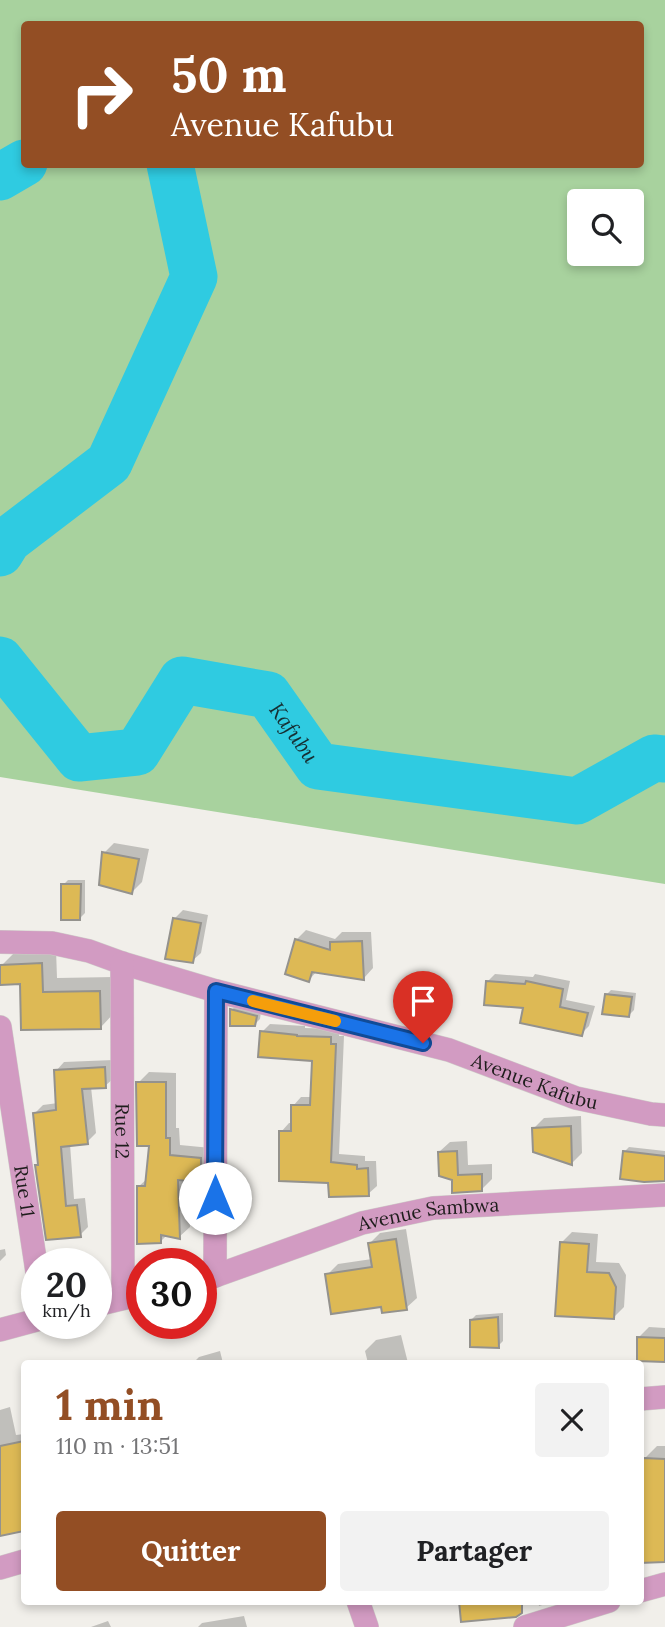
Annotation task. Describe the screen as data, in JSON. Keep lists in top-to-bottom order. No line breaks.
{"streets":{"street":["Avenue Kafubu","Rue 12","Rue 11","Avenue Sambwa"]},"crossings":[["Avenue Kafubu","Rue 12"]],"water":["Kafubu"],"page":{"turn":["50 m","Avenue Kafubu"],"speed":"20 km/h","limit":"30","heading":["1 min","110 m · 13:51"],"buttons":["Quitter","Partager"]}}
